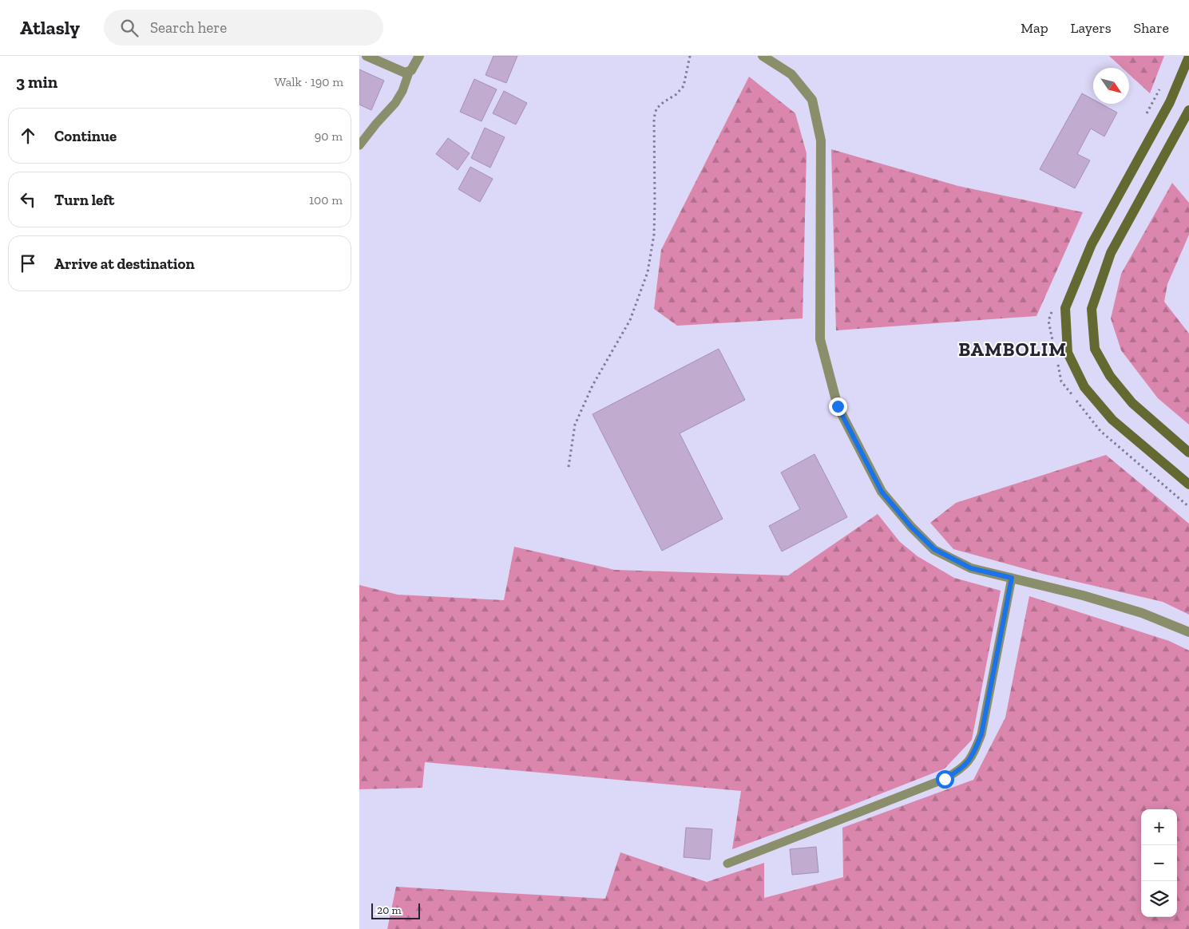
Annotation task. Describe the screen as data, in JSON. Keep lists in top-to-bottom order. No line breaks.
{"districts":["BAMBOLIM"],"scale_bar":"20 m","north":"bottom right","page":{"header":"Atlasly","search":"Search here","nav":["Map","Layers","Share"],"heading":["3 min","Walk · 190 m"],"list":[["Continue","90 m"],["Turn left","100 m"],"Arrive at destination"],"map_buttons":["+","−"],"scale":"20 m"}}
